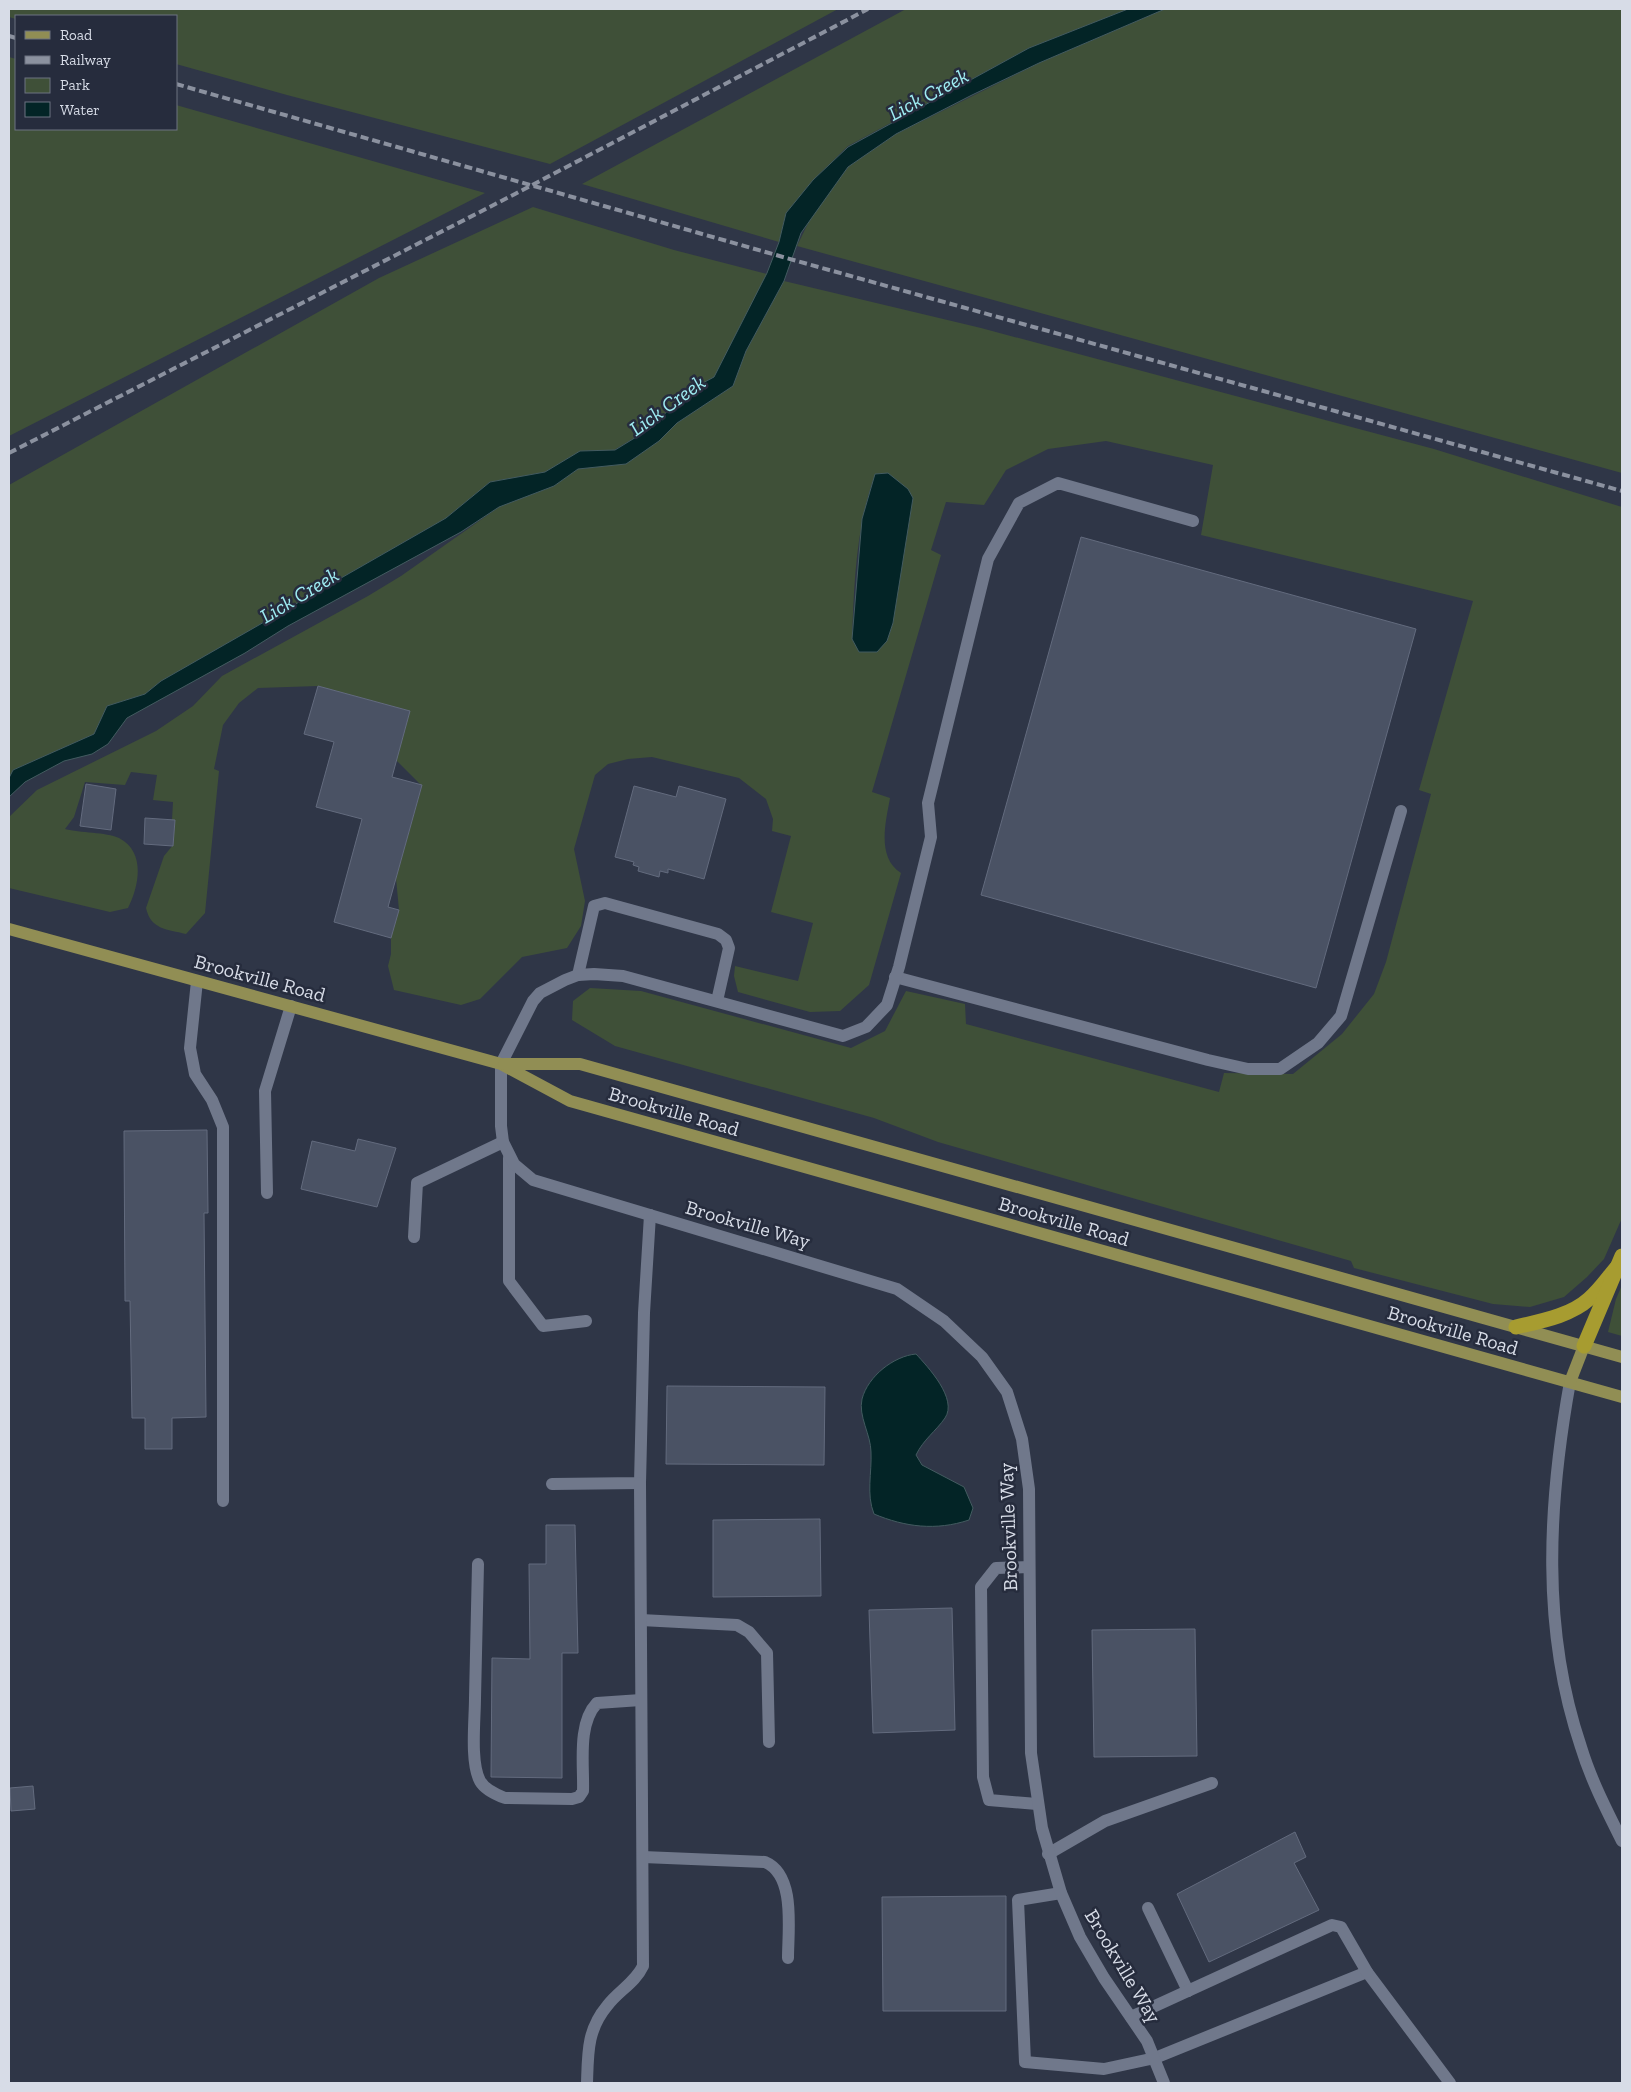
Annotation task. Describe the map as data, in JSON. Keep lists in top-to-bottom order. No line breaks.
{"streets":{"main road":["Brookville Road"],"street":["Brookville Way"]},"crossings":[["Brookville Road","Brookville Way"]],"water":["Lick Creek"],"legend":["Road","Railway","Park","Water"]}
